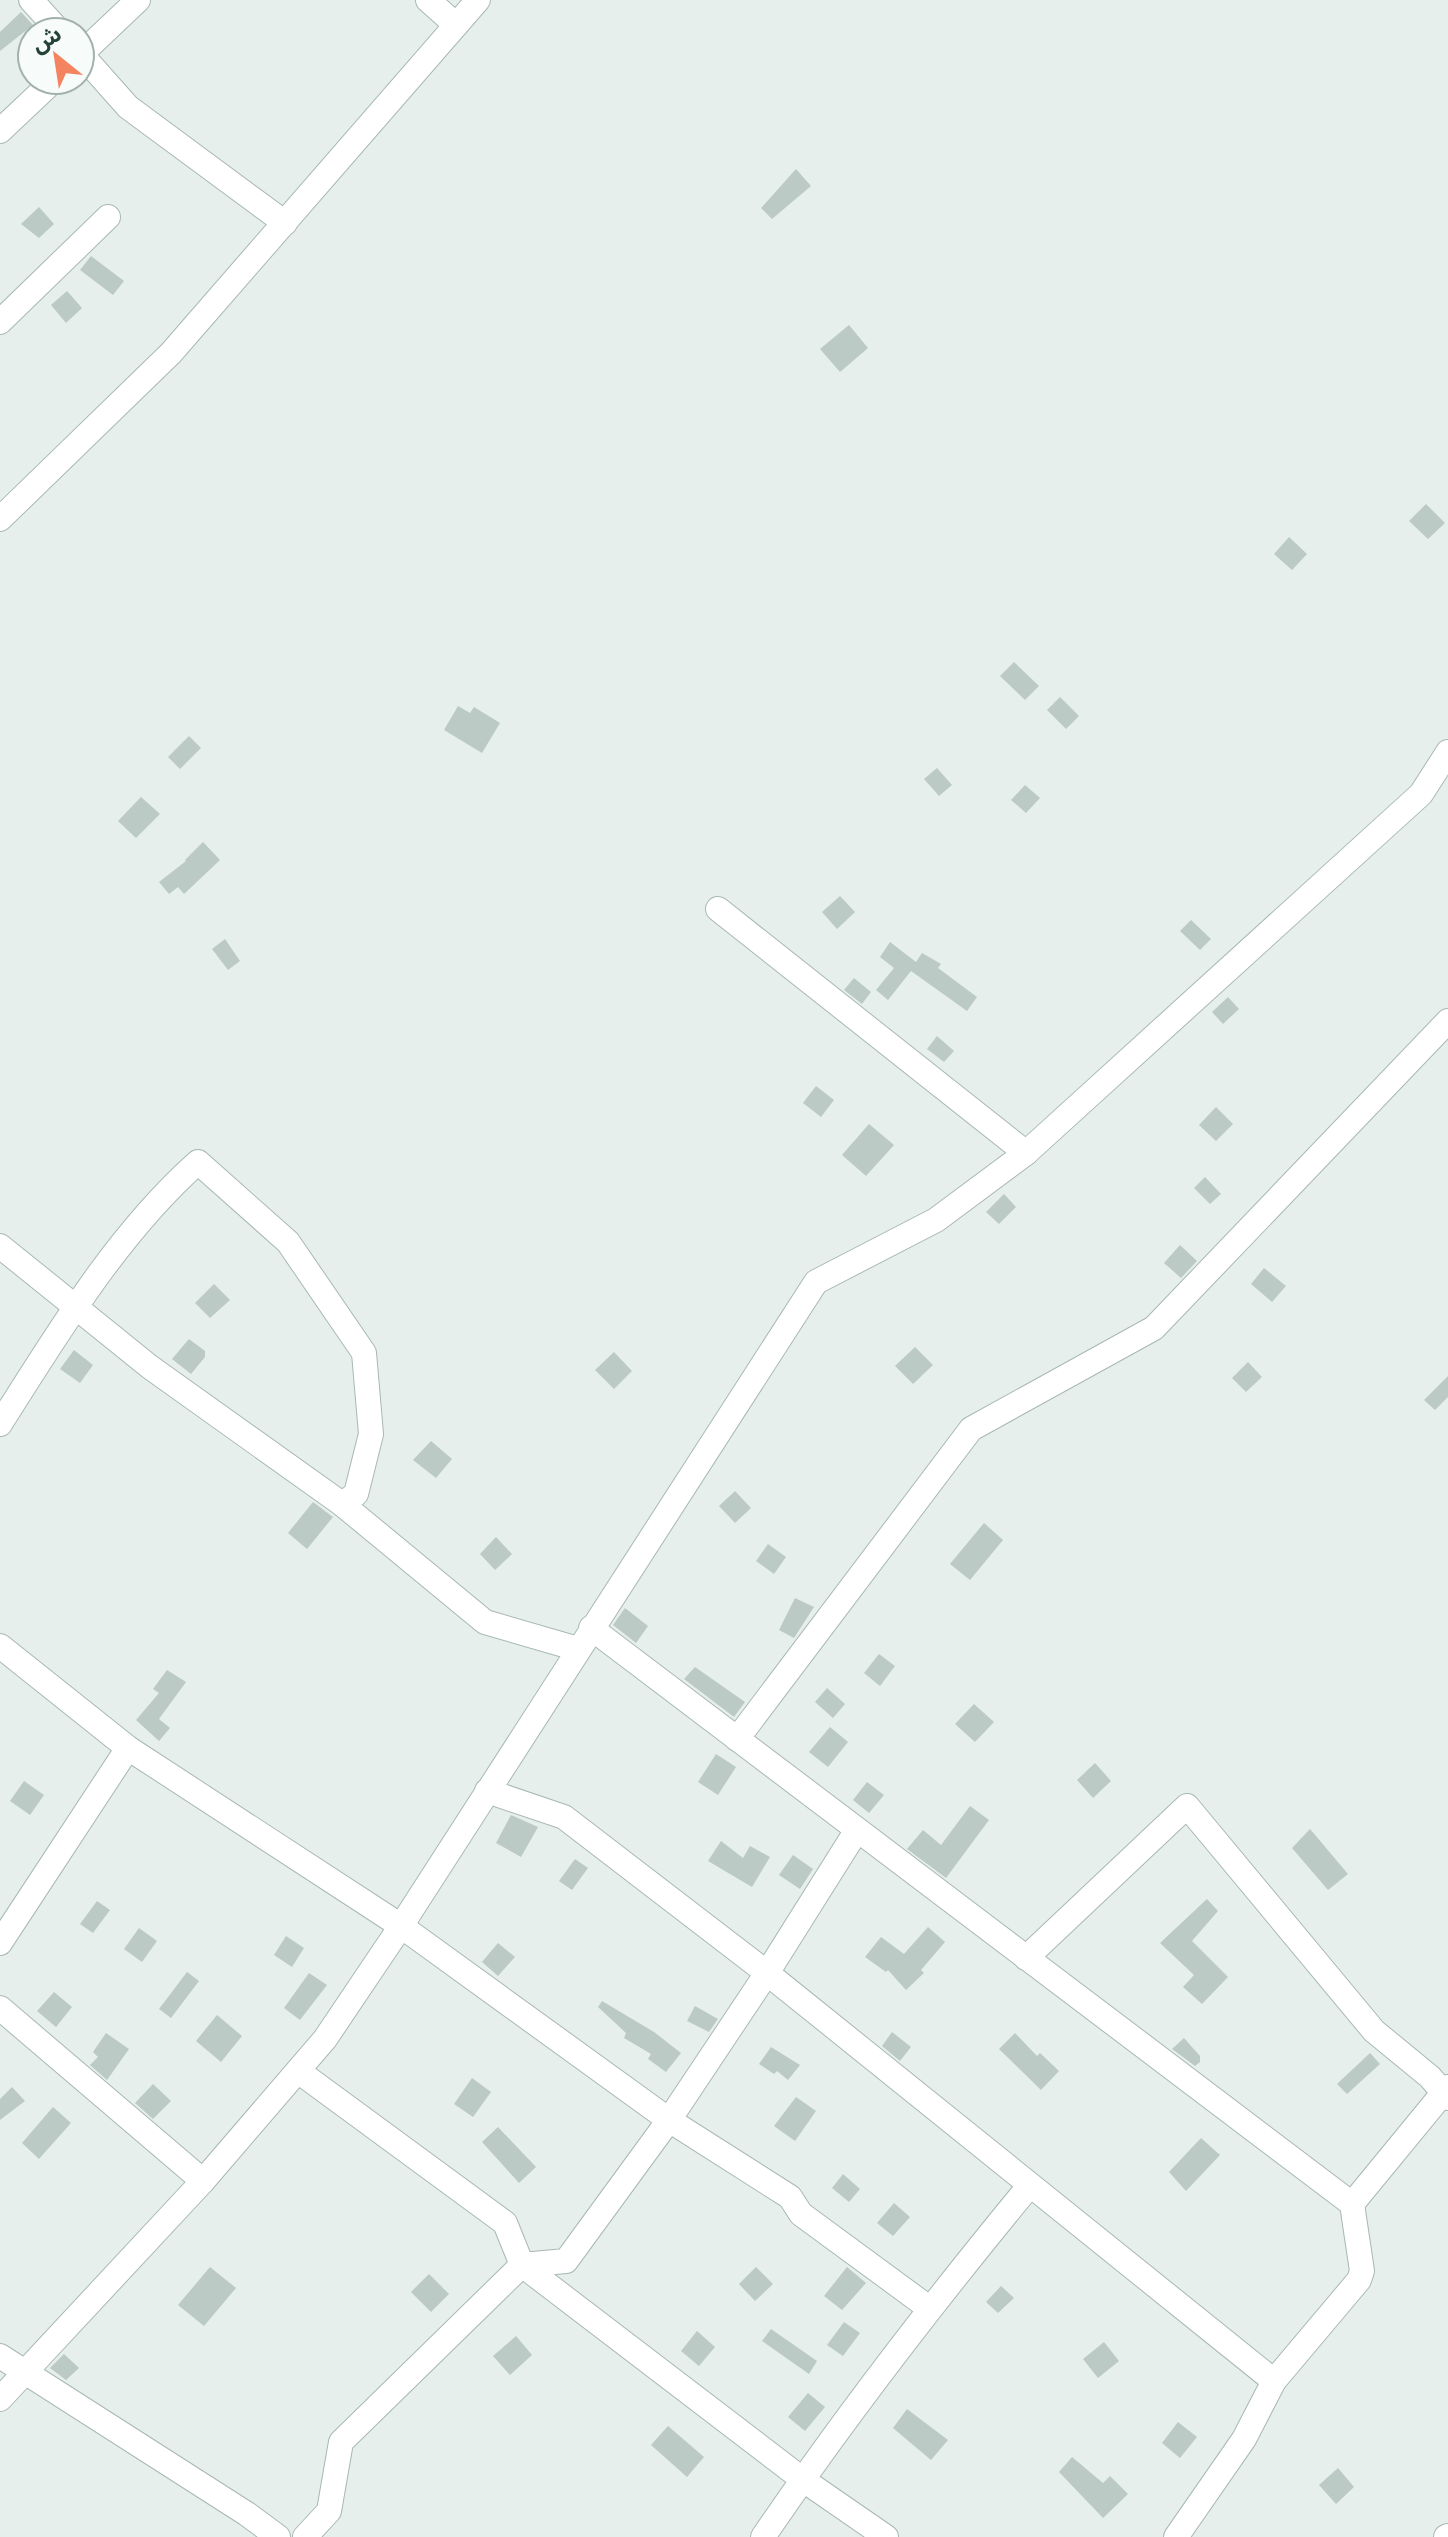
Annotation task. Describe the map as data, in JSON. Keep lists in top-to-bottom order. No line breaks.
{"north":"top left"}
